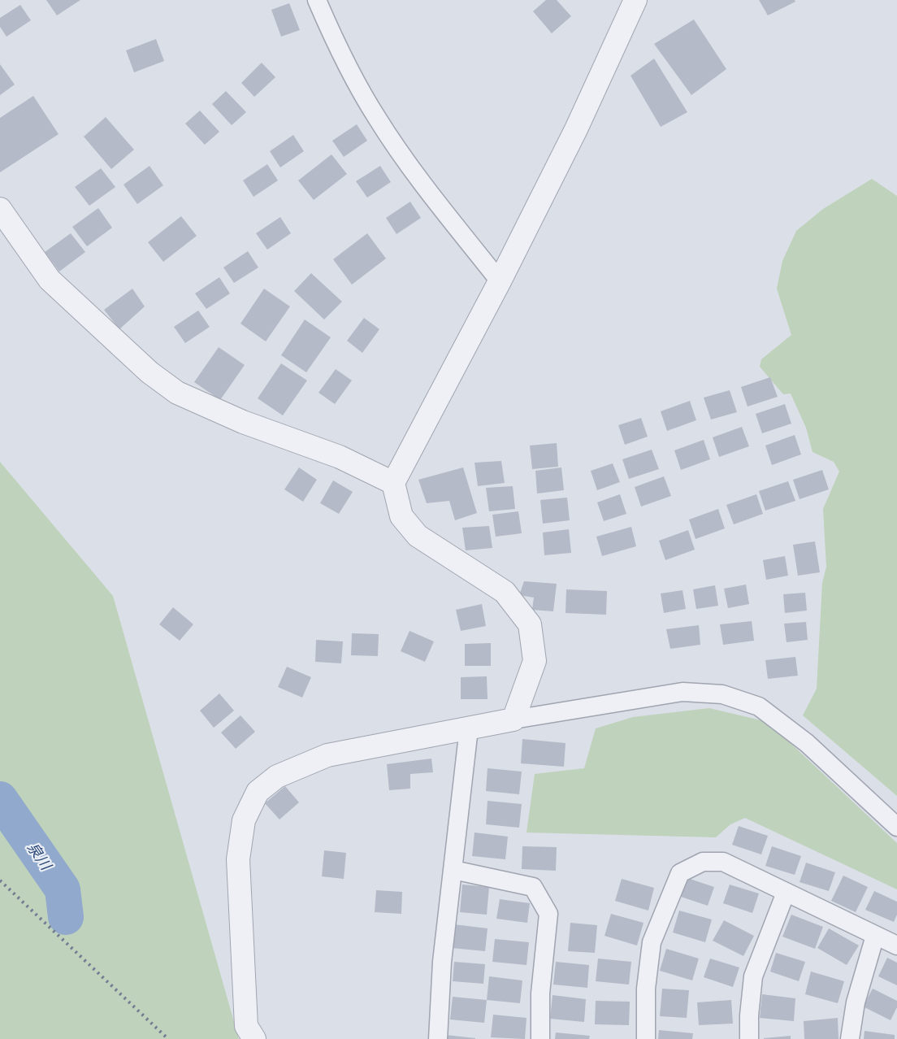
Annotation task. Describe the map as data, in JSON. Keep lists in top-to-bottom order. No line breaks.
{"water":["泉川"]}
